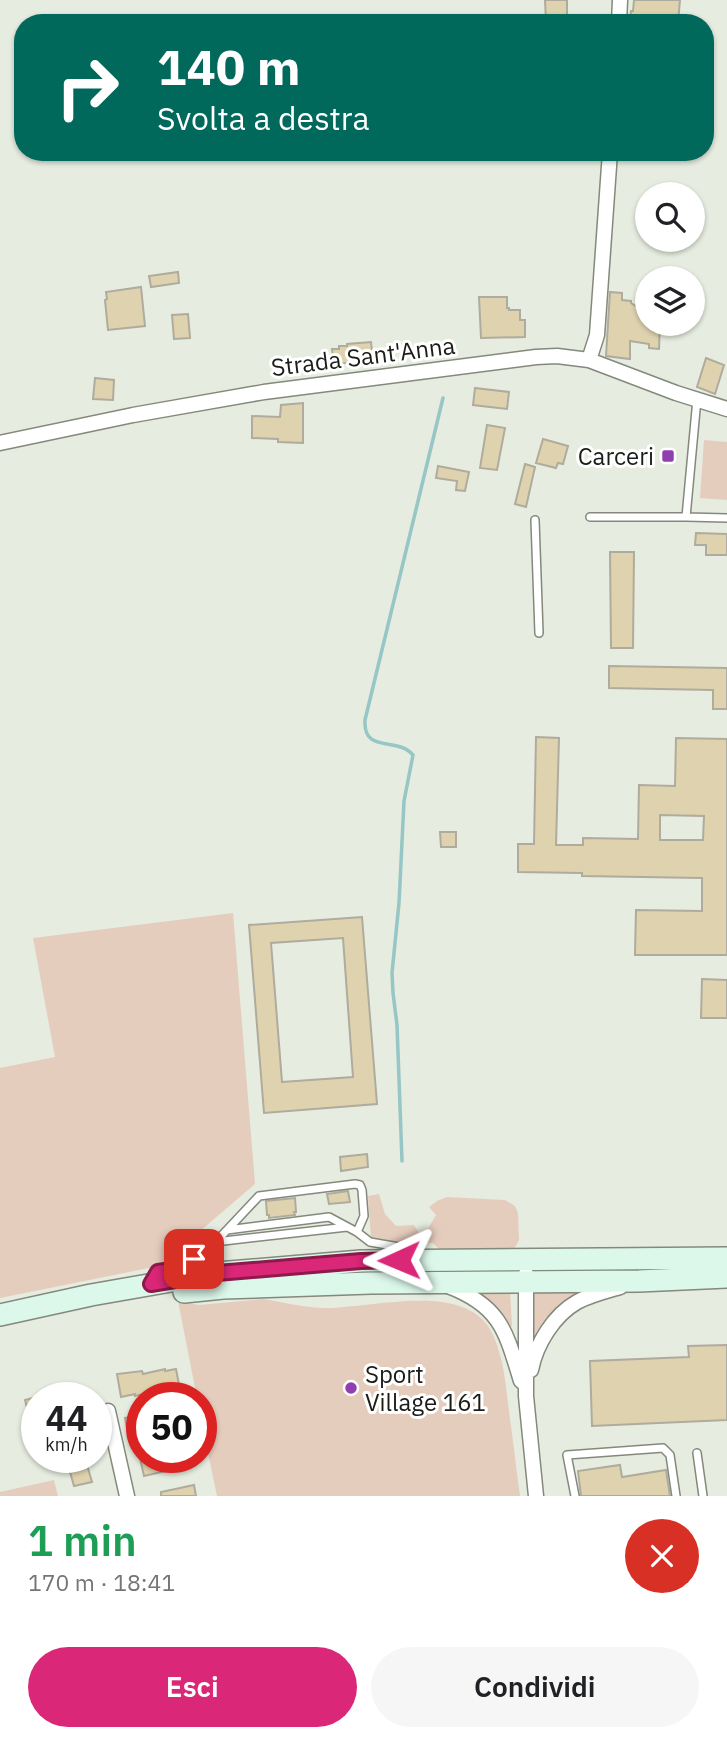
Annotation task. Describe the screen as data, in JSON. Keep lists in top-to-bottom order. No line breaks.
{"streets":{"street":["Strada Sant'Anna"]},"places":{"transit":["Carceri"],"other":["Sport Village 161"]},"page":{"turn":["140 m","Svolta a destra"],"speed":"44 km/h","limit":"50","heading":["1 min","170 m · 18:41"],"buttons":["Esci","Condividi"]}}
